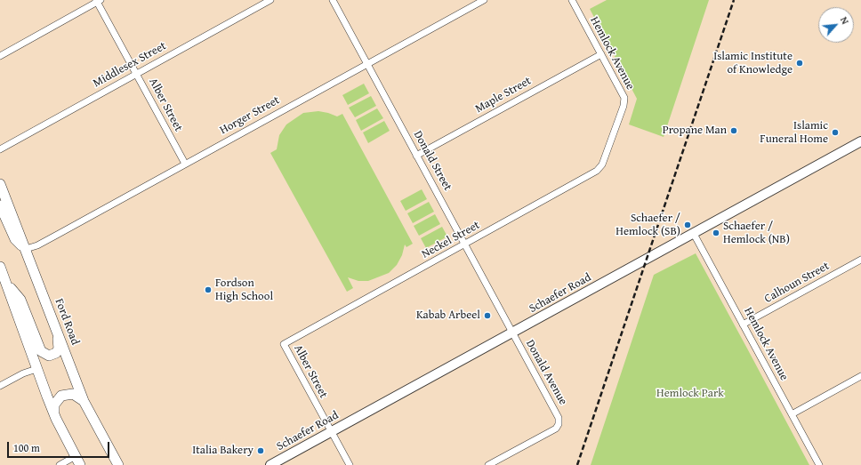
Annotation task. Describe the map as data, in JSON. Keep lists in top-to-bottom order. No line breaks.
{"streets":{"main road":["Schaefer Road","Ford Road"],"street":["Hemlock Avenue","Middlesex Street","Maple Street","Alber Street","Horger Street","Donald Street","Neckel Street","Calhoun Street","Donald Avenue"]},"crossings":[["Hemlock Avenue","Maple Street"],["Hemlock Avenue","Neckel Street"],["Hemlock Avenue","Calhoun Street"],["Hemlock Avenue","Schaefer Road"],["Middlesex Street","Alber Street"],["Maple Street","Donald Street"],["Alber Street","Horger Street"],["Alber Street","Neckel Street"],["Alber Street","Schaefer Road"],["Horger Street","Donald Street"],["Horger Street","Ford Road"],["Donald Street","Neckel Street"],["Donald Street","Schaefer Road"],["Donald Street","Donald Avenue"],["Schaefer Road","Donald Avenue"]],"parks":["Hemlock Park"],"places":["Islamic Institute of Knowledge","Propane Man","Islamic Funeral Home","Schaefer / Hemlock (SB)","Schaefer / Hemlock (NB)","Fordson High School","Kabab Arbeel","Italia Bakery"],"scale_bar":"100 m","north":"top right"}
